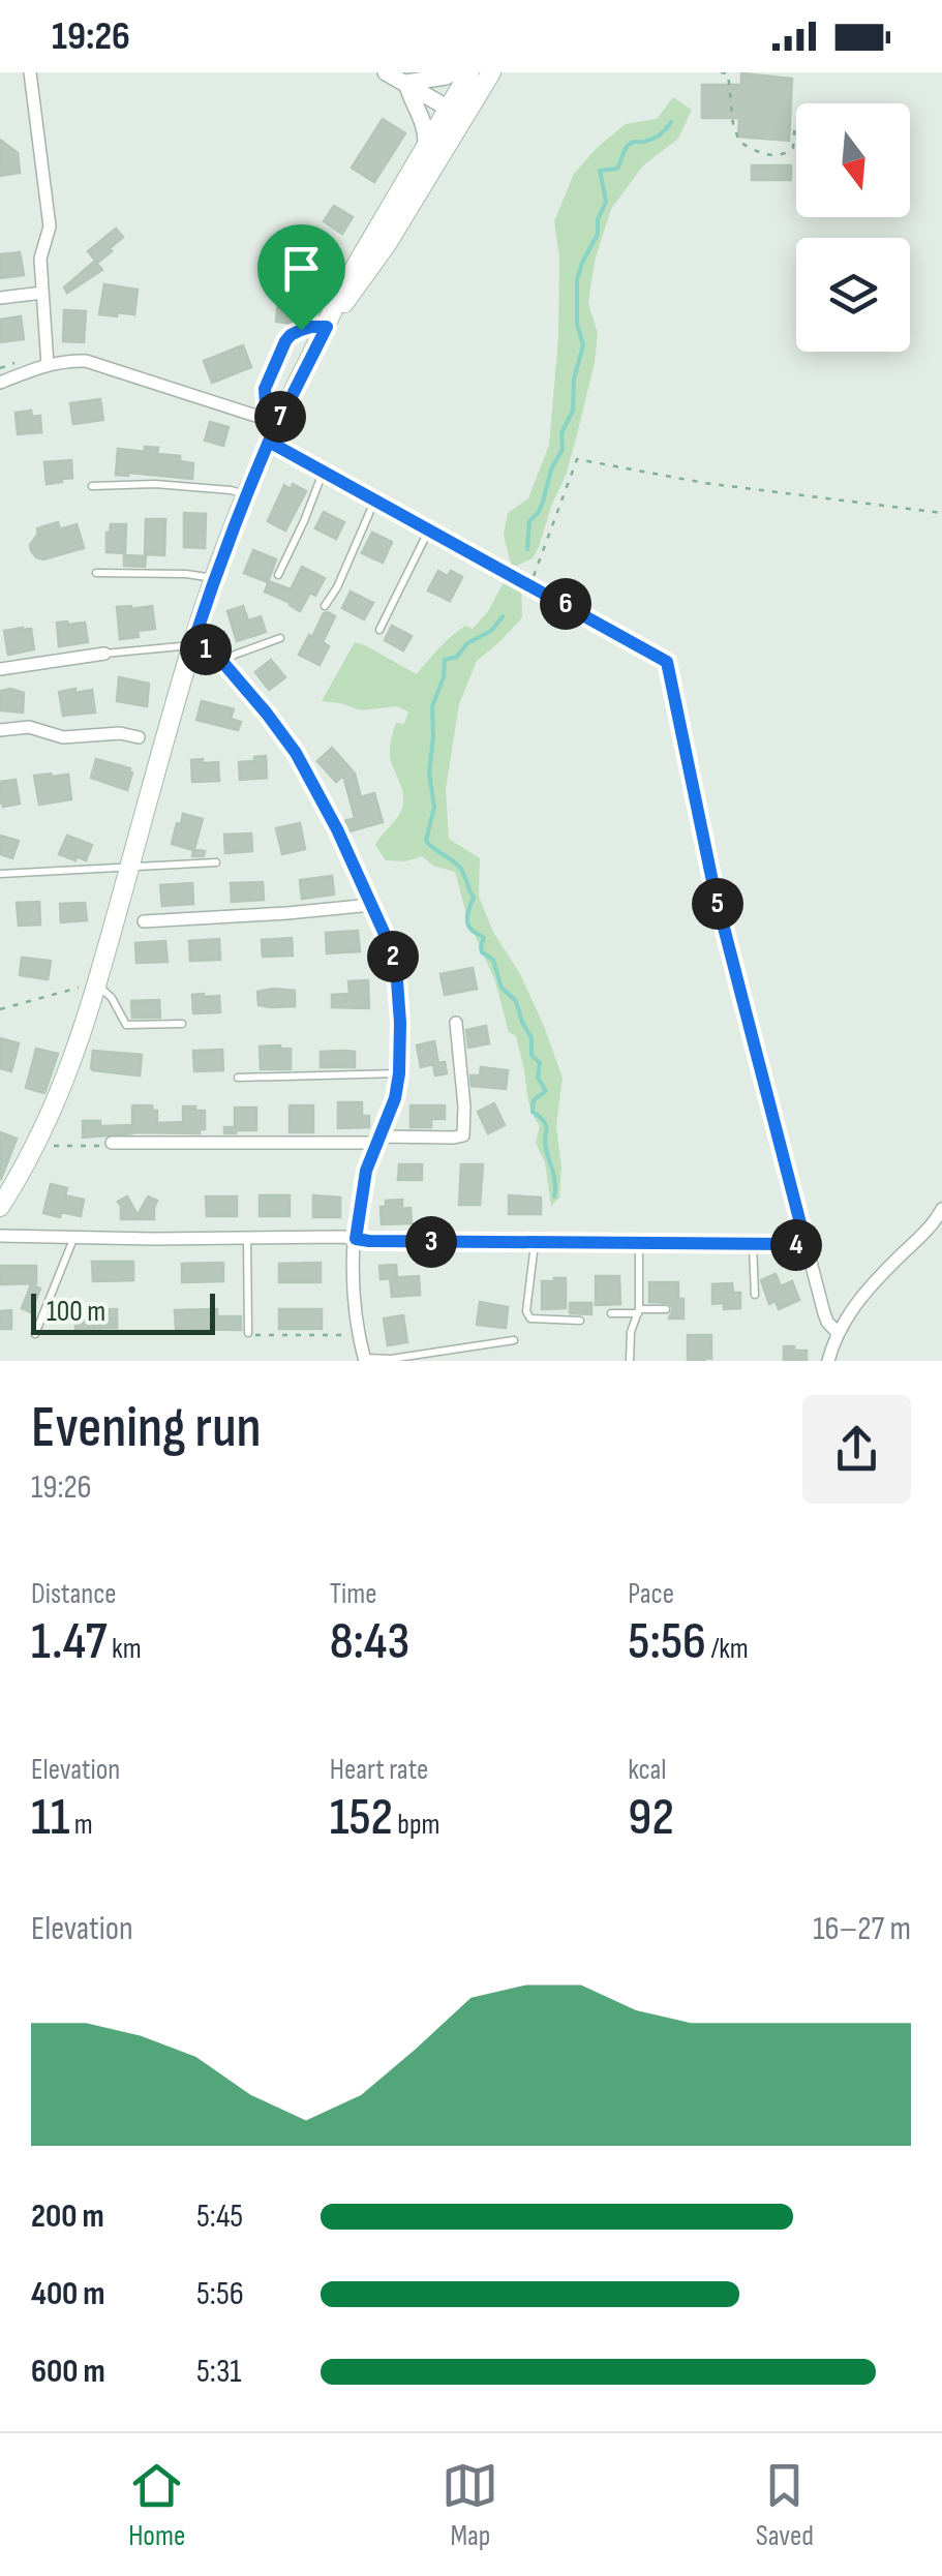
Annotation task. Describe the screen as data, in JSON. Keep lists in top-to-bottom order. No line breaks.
{"scale_bar":"100 m","north":"bottom","page":{"status":"19:26","pins":["7","6","1","5","2","3","4"],"scale":"100 m","heading":["Evening run","19:26"],"stats":[["Distance","1.47 km"],["Time","8:43"],["Pace","5:56 /km"],["Elevation","11 m"],["Heart rate","152 bpm"],["kcal","92"]],"chart":["Elevation","16–27 m"],"list":[{"name":"200 m","note":"5:45"},{"name":"400 m","note":"5:56"},{"name":"600 m","note":"5:31"}],"tabs":["Home","Map","Saved"]}}
